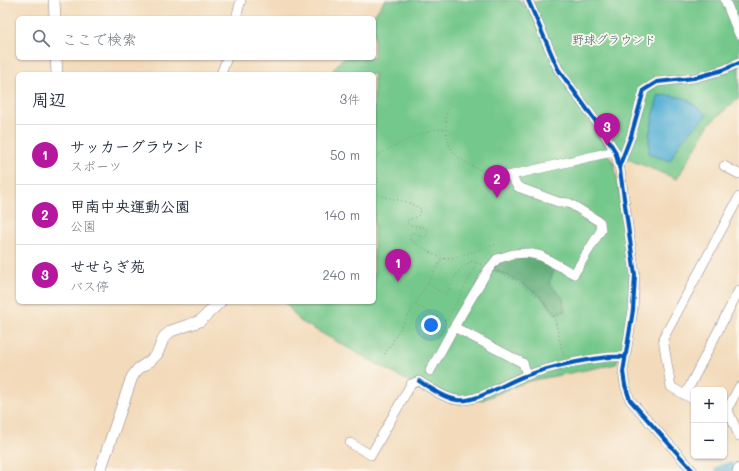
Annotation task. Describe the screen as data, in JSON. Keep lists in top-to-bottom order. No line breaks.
{"parks":["野球グラウンド"],"page":{"search":"ここで検索","heading":["周辺","3件"],"pins":["3","2","1"],"list":[{"mark":"1","name":"サッカーグラウンド","note":"スポーツ","value":"50 m"},{"mark":"2","name":"甲南中央運動公園","note":"公園","value":"140 m"},{"mark":"3","name":"せせらぎ苑","note":"バス停","value":"240 m"}],"map_buttons":["+","−"]}}
